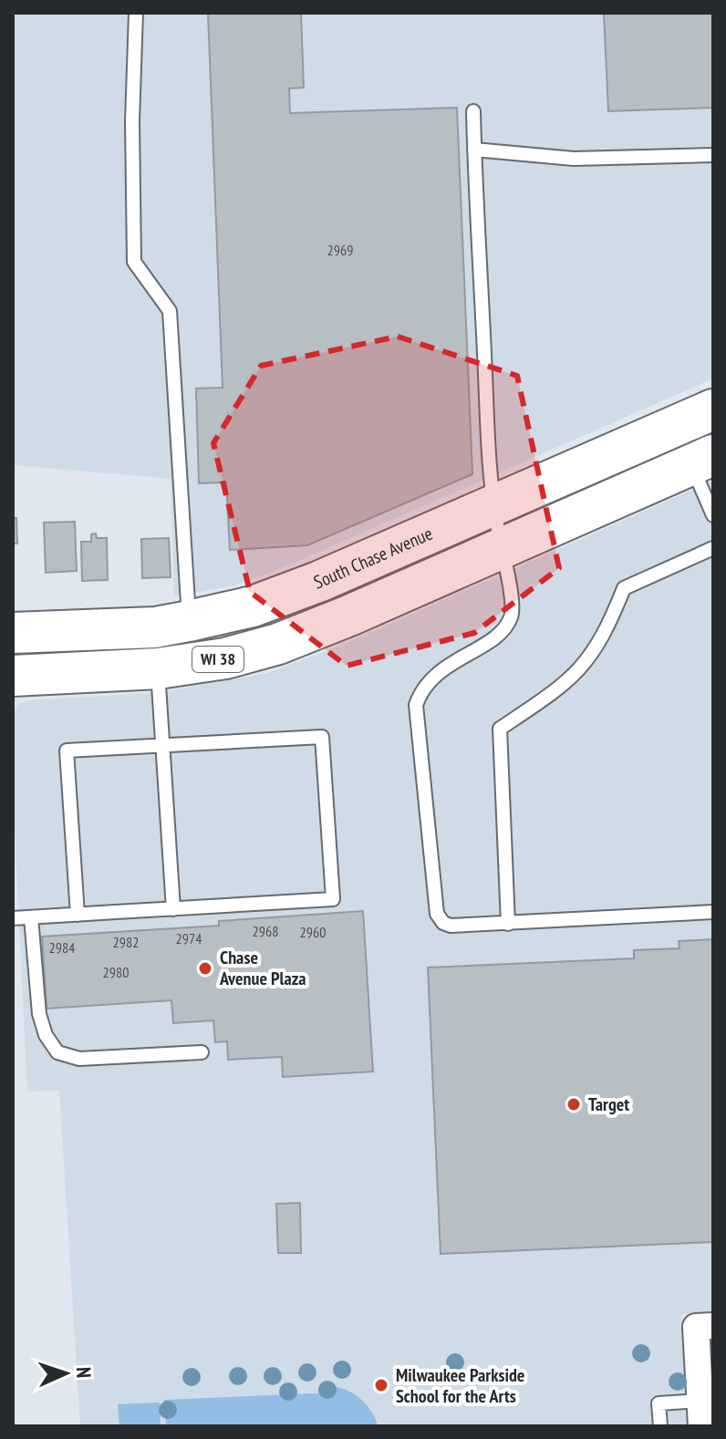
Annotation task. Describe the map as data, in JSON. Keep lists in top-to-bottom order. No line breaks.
{"streets":{"main road":["South Chase Avenue","WI 38"]},"places":["Chase Avenue Plaza","Target","Milwaukee Parkside School for the Arts"],"house_numbers":["2969","2968","2960","2974","2982","2984","2980"],"north":"right"}
